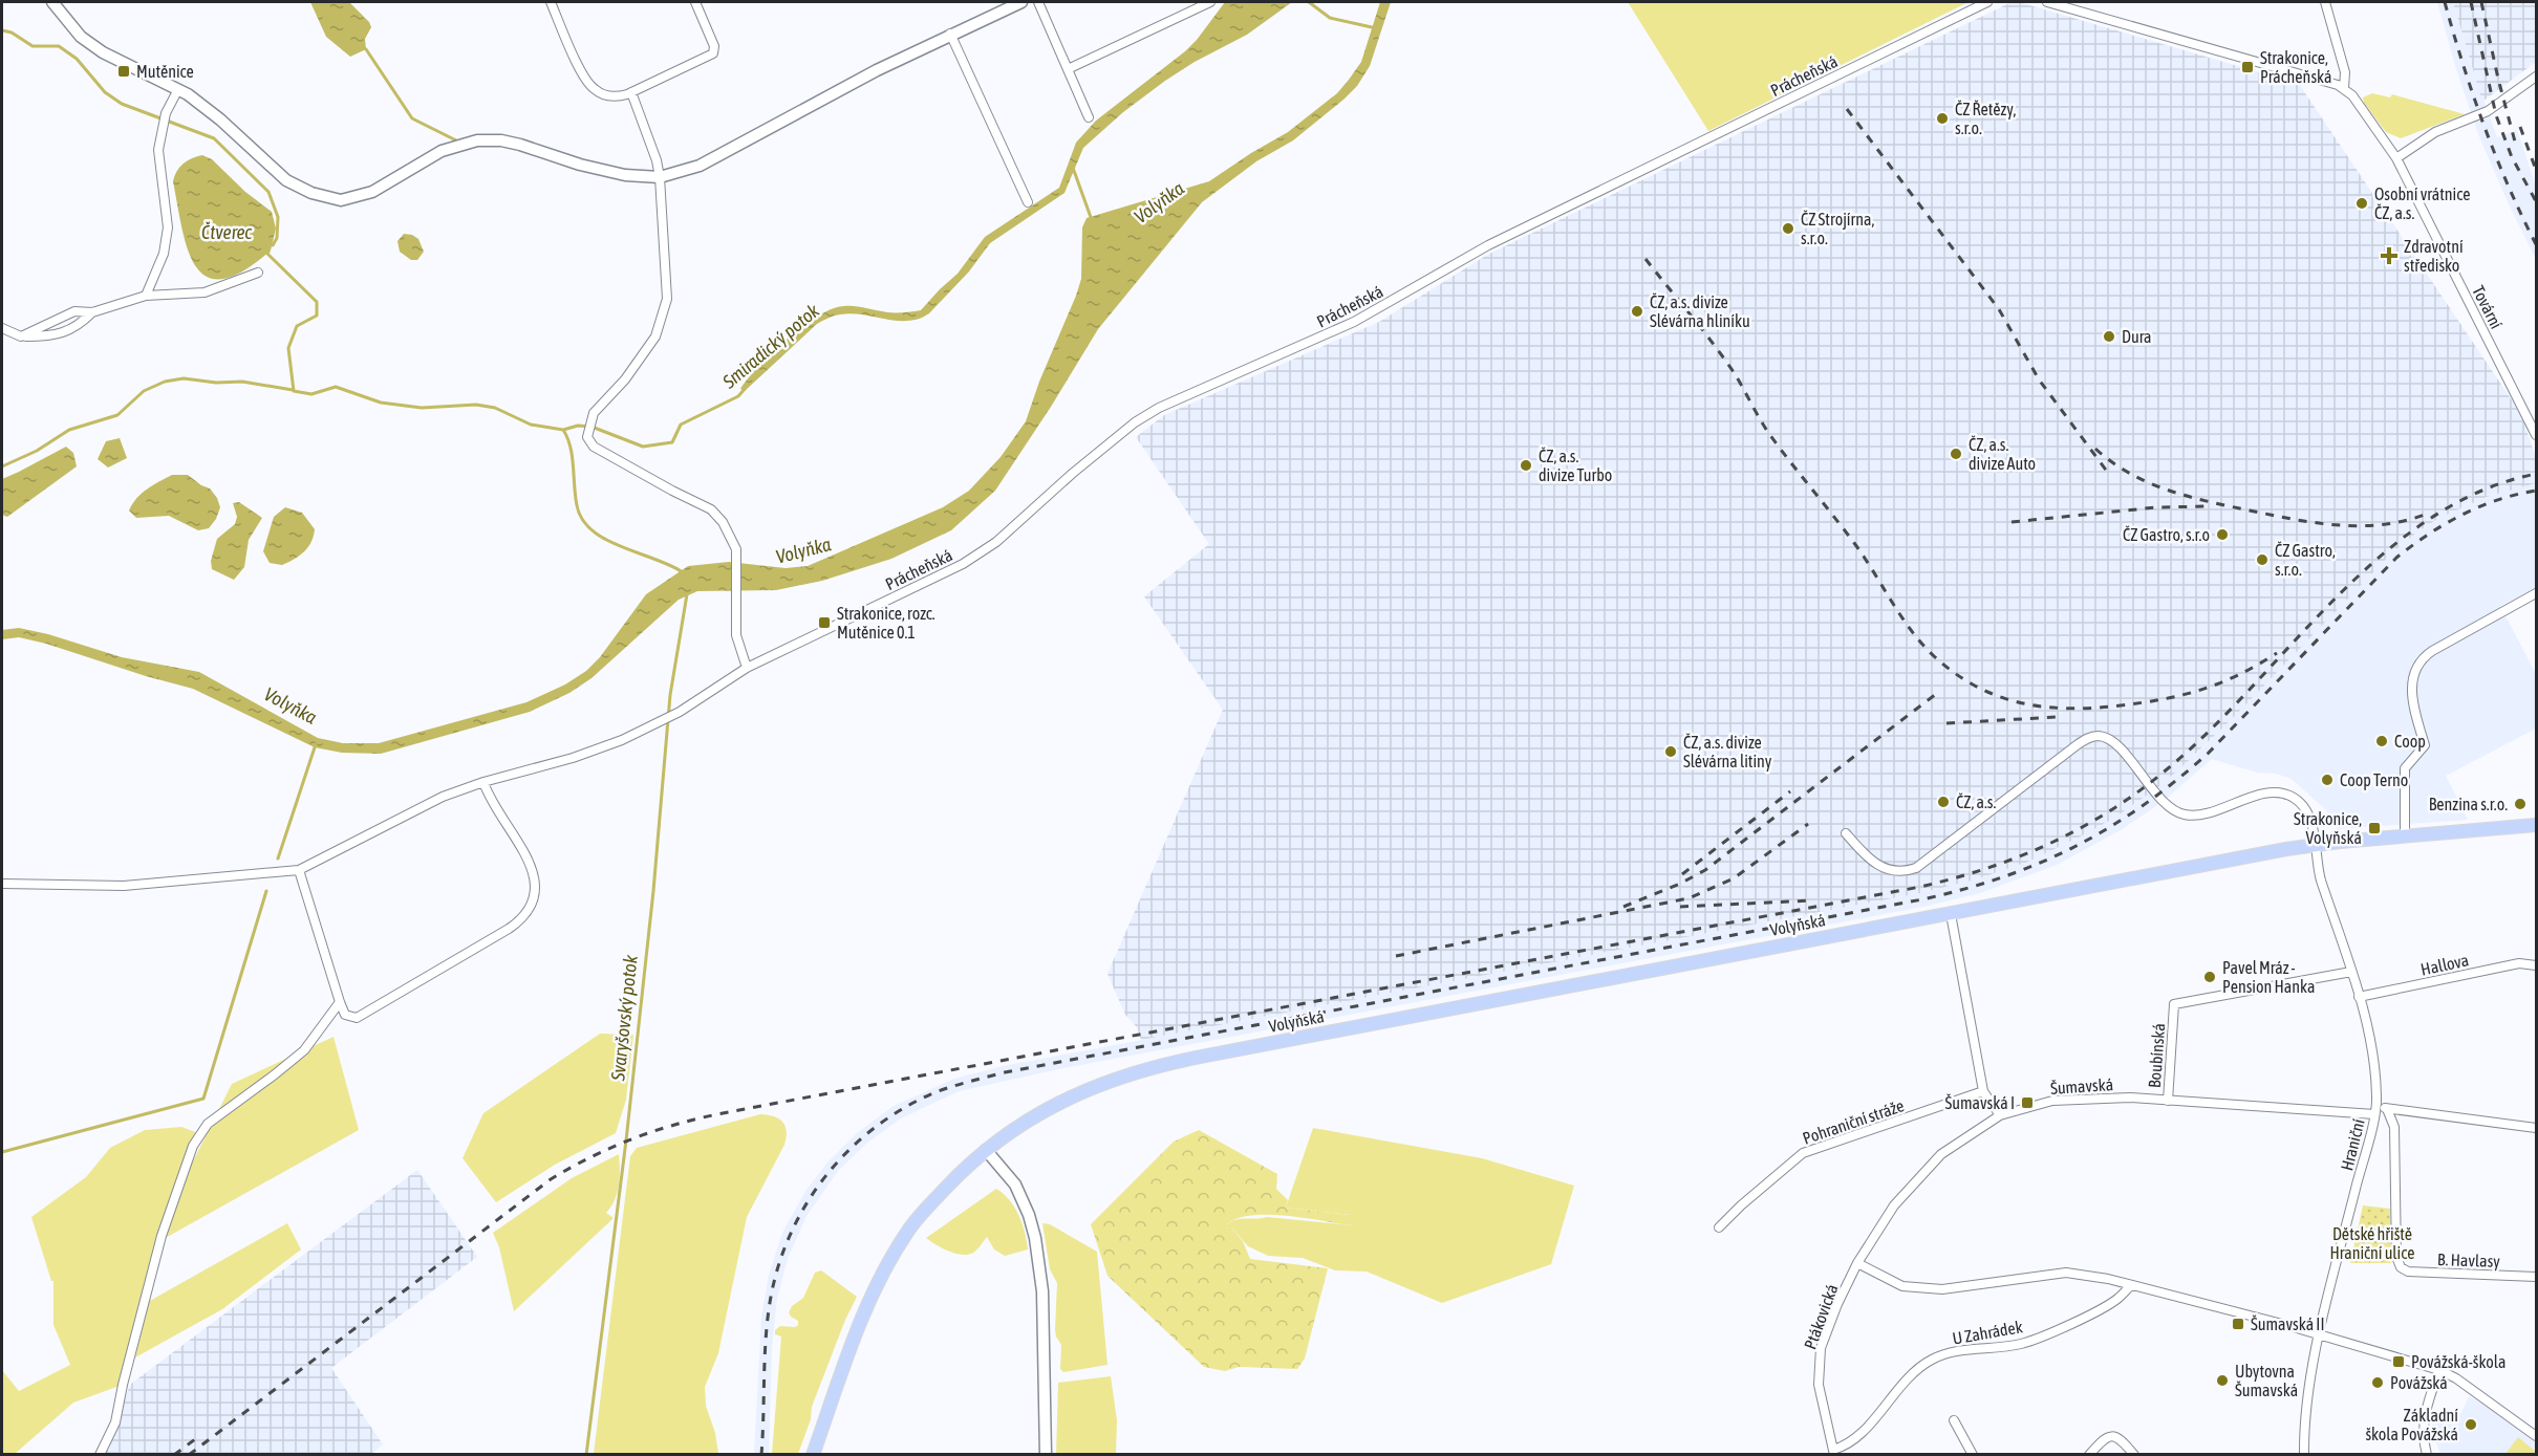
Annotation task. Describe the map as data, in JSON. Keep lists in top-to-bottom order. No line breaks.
{"streets":{"main road":["Volyňská"],"street":["Prácheňská","Tovární","Hallova","Boubínská","Šumavská","Pohraniční stráže","Hraniční","B. Havlasy","Ptákovická","U Zahrádek"]},"crossings":[["Volyňská","Hraniční"],["Hallova","Hraniční"],["Boubínská","Šumavská"],["Boubínská","Hraniční"],["Šumavská","Hraniční"],["Šumavská","Ptákovická"],["Hraniční","B. Havlasy"],["Ptákovická","U Zahrádek"]],"water":["Volyňka","Čtverec","Smiradický potok","Svaryšovský potok"],"parks":["Dětské hřiště Hraniční ulice"],"places":{"transit":["Strakonice, Prácheňská","Mutěnice","Strakonice, rozc. Mutěnice 0.1","Strakonice, Volyňská","Šumavská I","Šumavská II","Povážská-škola"],"other":["ČZ Řetězy, s.r.o.","Osobní vrátnice ČZ, a.s.","ČZ Strojírna, s.r.o.","ČZ, a.s. divize Slévárna hliníku","Dura","ČZ, a.s. divize Auto","ČZ, a.s. divize Turbo","ČZ Gastro, s.r.o","ČZ Gastro, s.r.o.","Coop","ČZ, a.s. divize Slévárna litiny","Coop Terno","ČZ, a.s.","Benzina s.r.o.","Pavel Mráz - Pension Hanka","Ubytovna Šumavská","Povážská","Základní škola Povážská"],"health":["Zdravotní středisko"]}}
